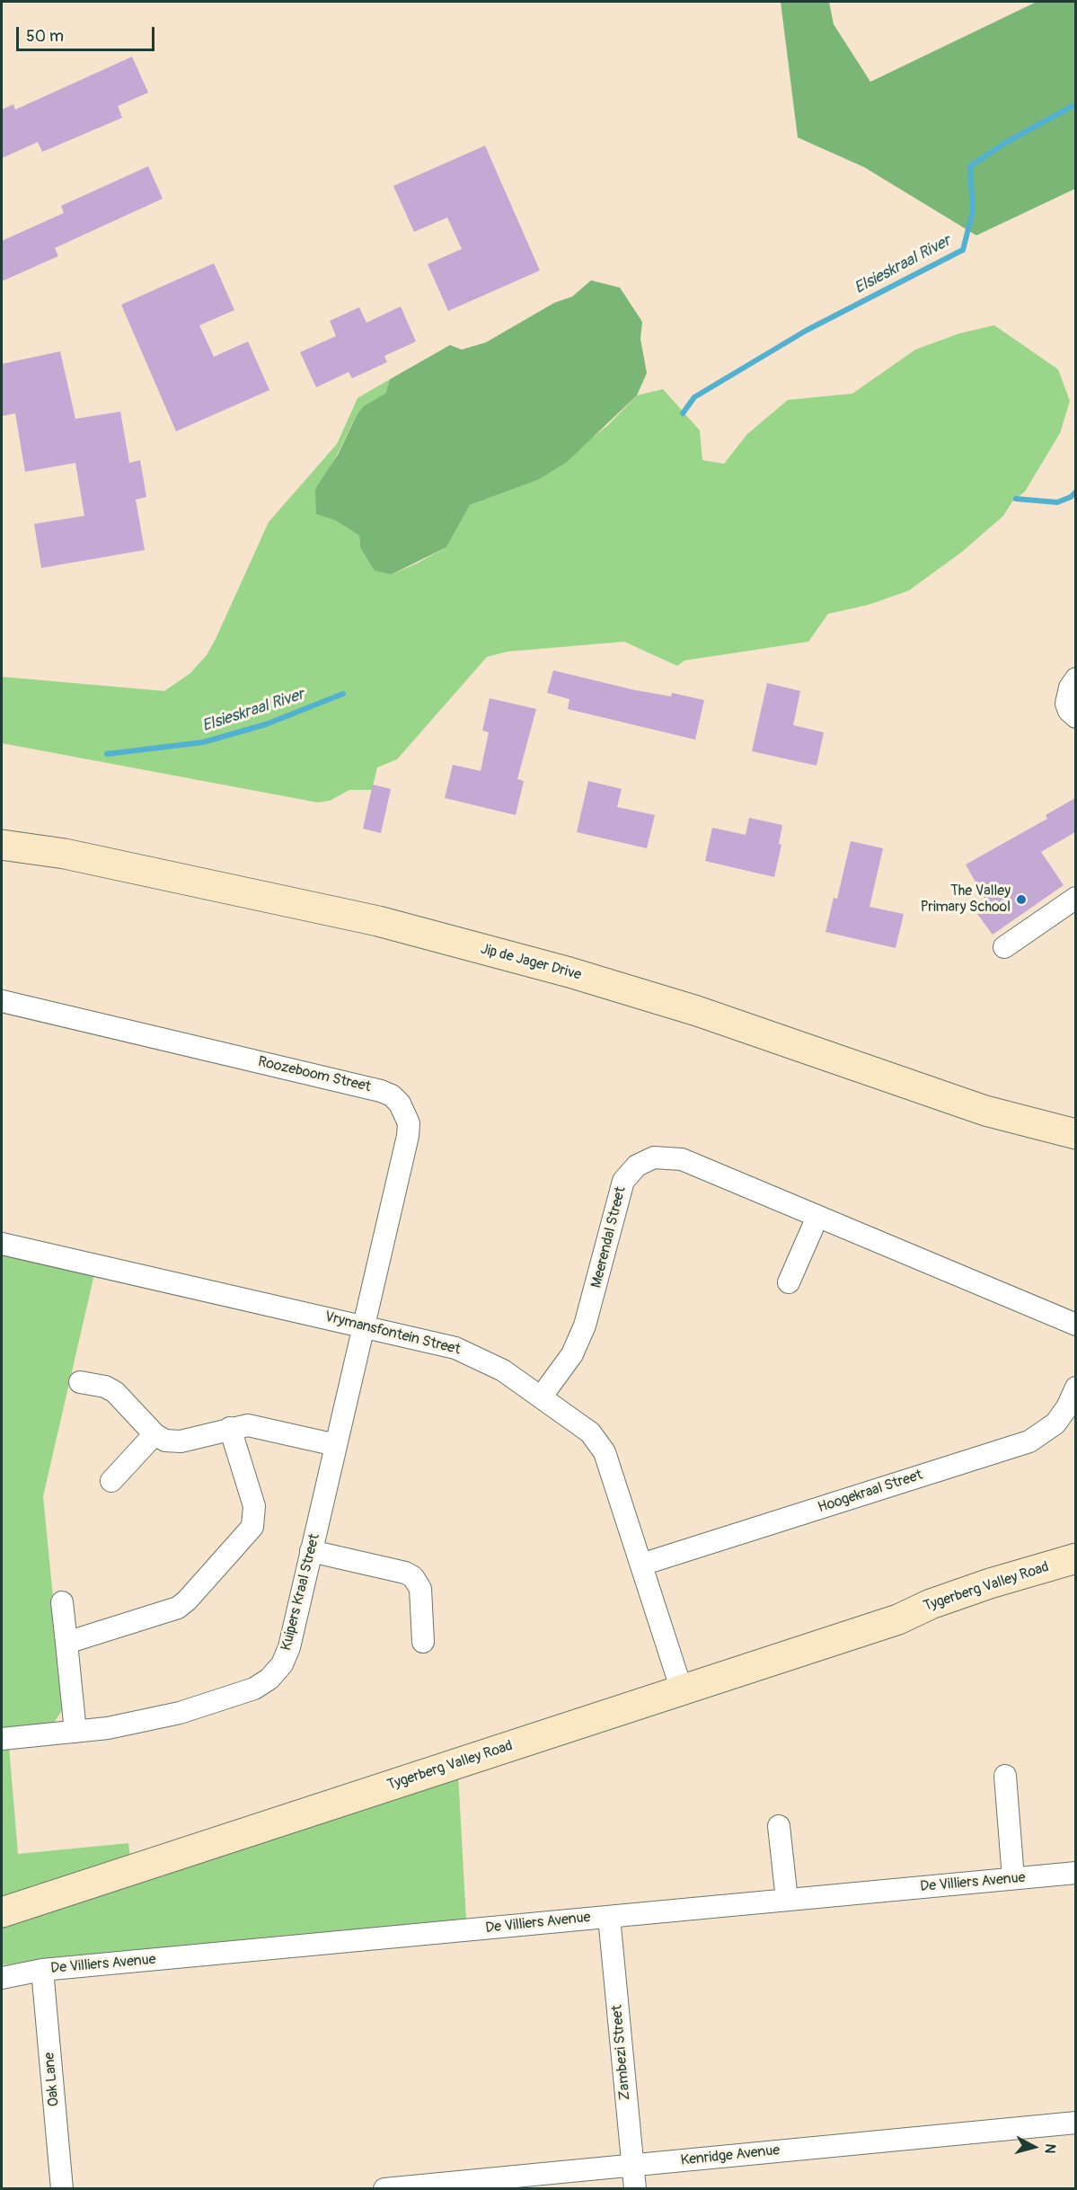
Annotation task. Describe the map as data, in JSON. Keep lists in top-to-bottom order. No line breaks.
{"streets":{"main road":["Jip de Jager Drive","Tygerberg Valley Road"],"street":["Roozeboom Street","Meerendal Street","Vrymansfontein Street","Hoogekraal Street","Kuipers Kraal Street","De Villiers Avenue","Zambezi Street","Oak Lane","Kenridge Avenue"]},"crossings":[["Roozeboom Street","Vrymansfontein Street"],["Roozeboom Street","Kuipers Kraal Street"],["Meerendal Street","Vrymansfontein Street"],["Vrymansfontein Street","Hoogekraal Street"],["Vrymansfontein Street","Tygerberg Valley Road"],["Vrymansfontein Street","Kuipers Kraal Street"],["De Villiers Avenue","Zambezi Street"],["De Villiers Avenue","Oak Lane"],["Zambezi Street","Kenridge Avenue"]],"water":["Elsieskraal River"],"places":["The Valley Primary School"],"scale_bar":"50 m","north":"right"}
